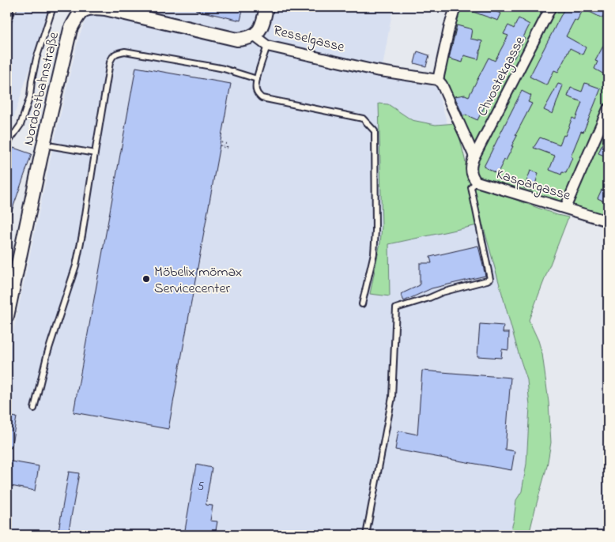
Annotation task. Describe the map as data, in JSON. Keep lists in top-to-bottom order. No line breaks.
{"streets":{"street":["Resselgasse","Chvostekgasse","Nordostbahnstraße","Kaspargasse"]},"crossings":[["Resselgasse","Nordostbahnstraße"],["Chvostekgasse","Kaspargasse"]],"places":["Möbelix mömax Servicecenter"],"house_numbers":["5"]}
